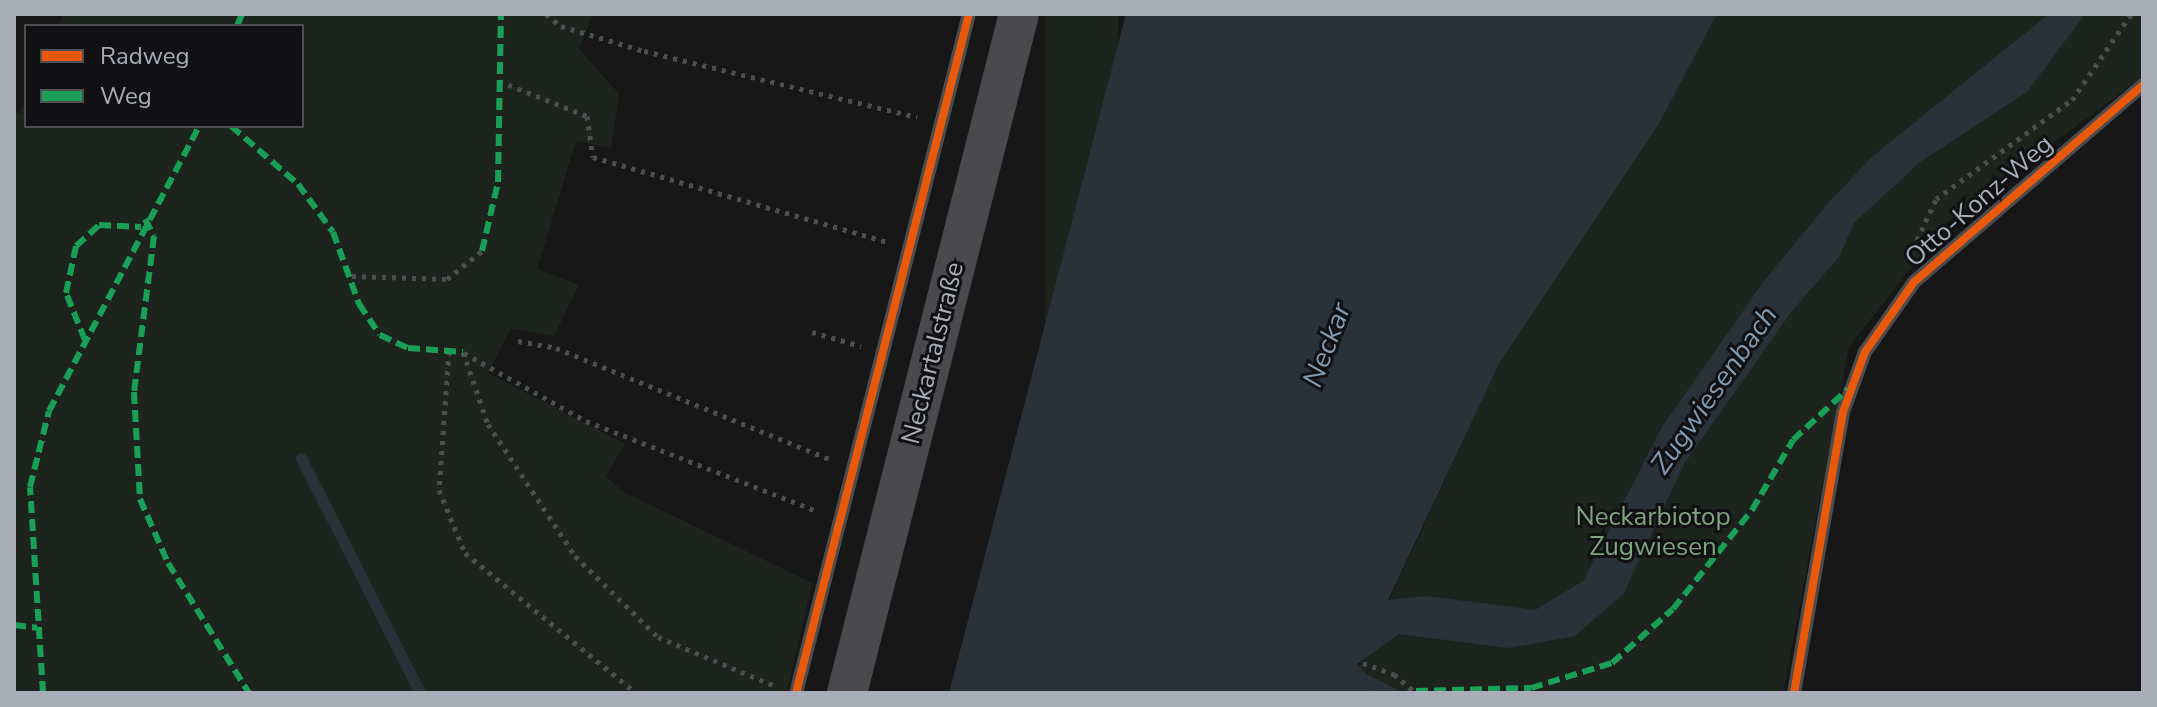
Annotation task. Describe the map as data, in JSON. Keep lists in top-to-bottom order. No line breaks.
{"streets":{"main road":["Neckartalstraße"],"lane":["Otto-Konz-Weg"]},"water":["Neckar","Zugwiesenbach"],"parks":["Neckarbiotop Zugwiesen"],"legend":["Radweg","Weg"]}
